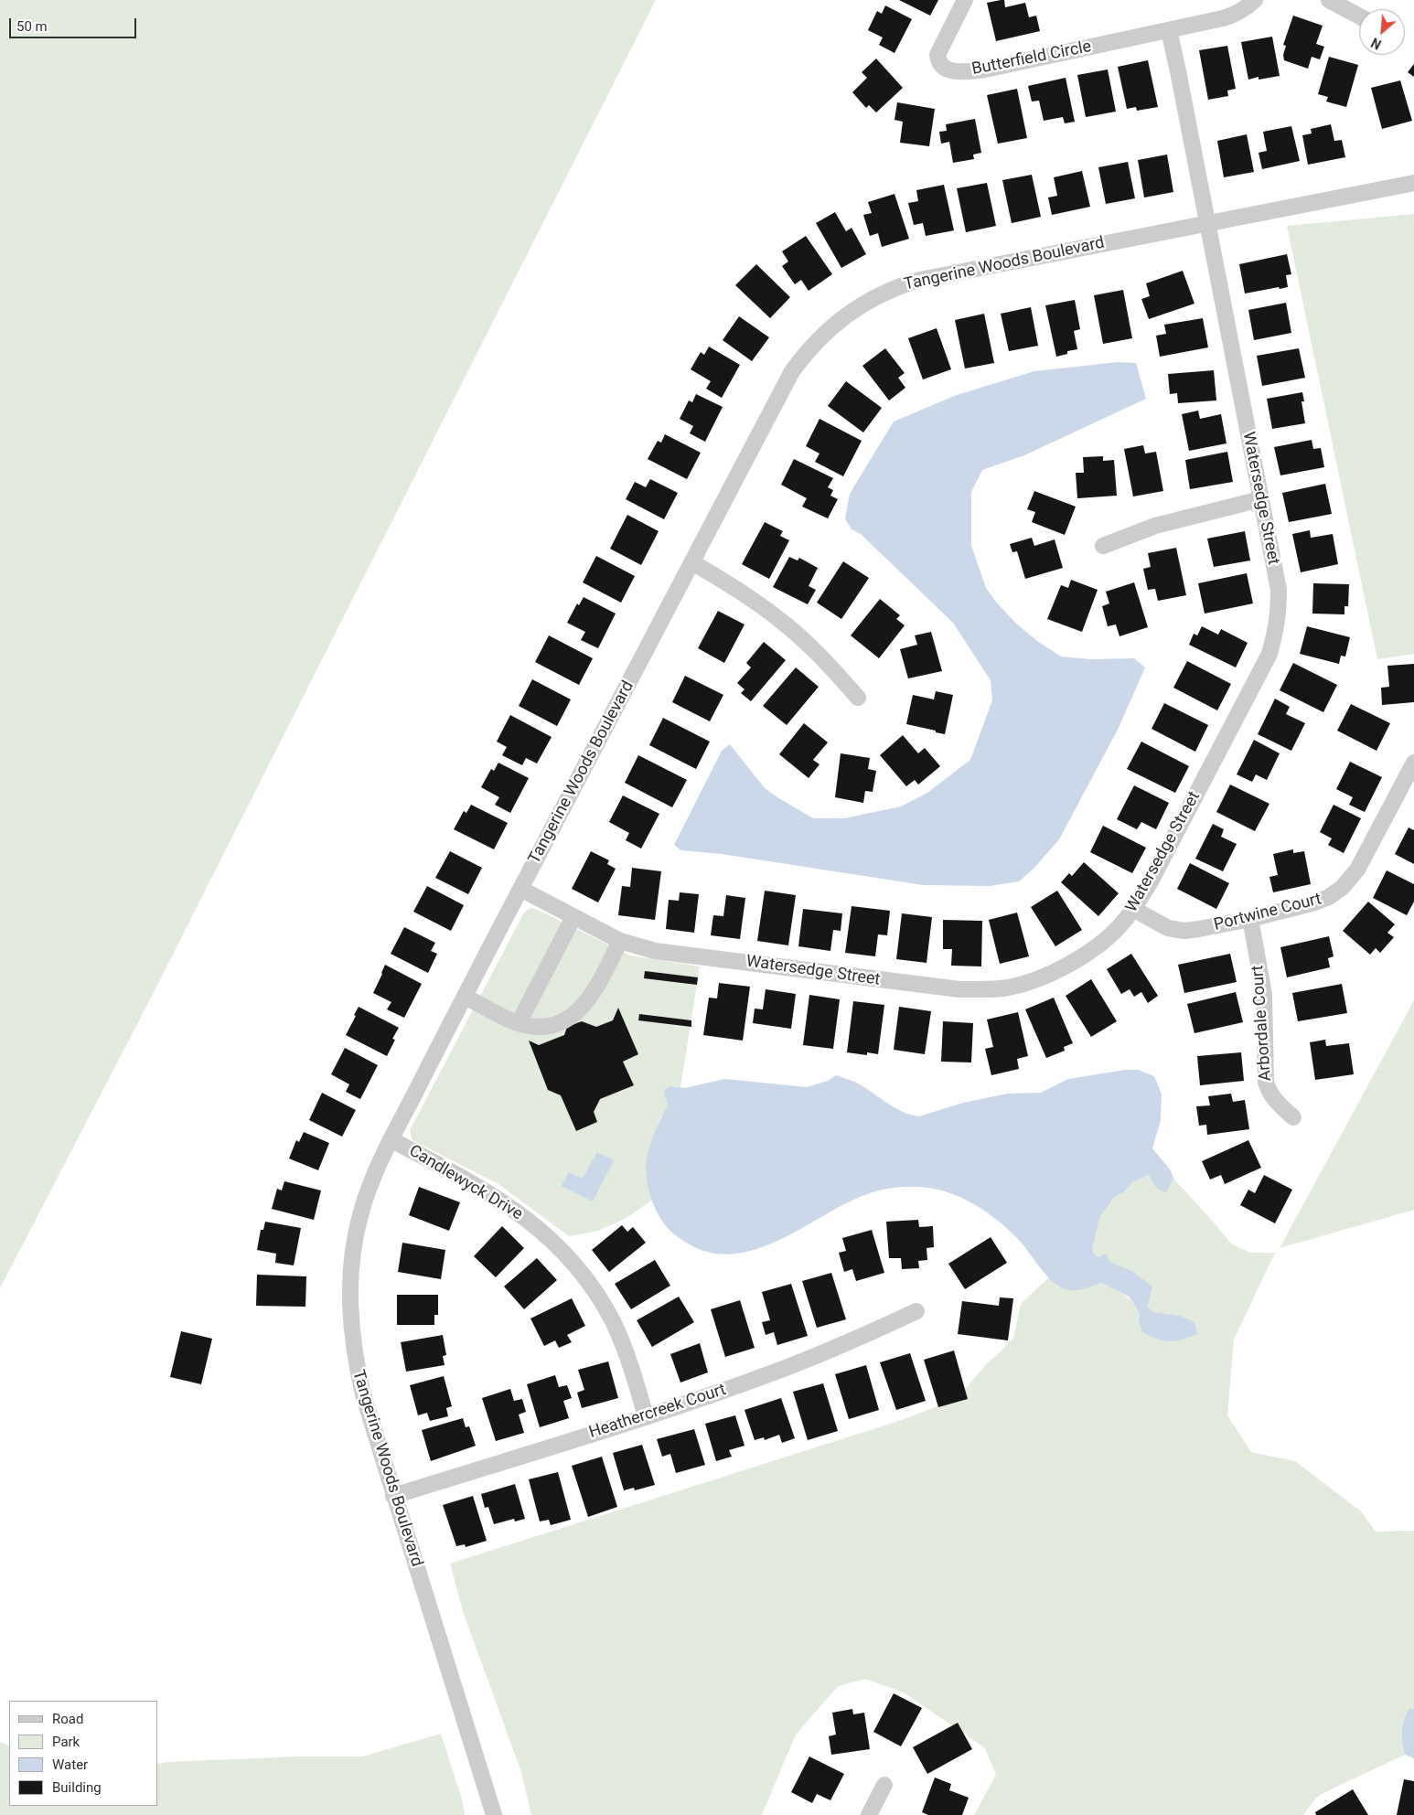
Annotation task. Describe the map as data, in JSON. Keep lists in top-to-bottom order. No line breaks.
{"streets":{"street":["Butterfield Circle","Tangerine Woods Boulevard","Watersedge Street","Portwine Court","Arbordale Court","Candlewyck Drive","Heathercreek Court"]},"crossings":[["Tangerine Woods Boulevard","Watersedge Street"],["Tangerine Woods Boulevard","Candlewyck Drive"],["Tangerine Woods Boulevard","Heathercreek Court"],["Watersedge Street","Portwine Court"],["Portwine Court","Arbordale Court"],["Candlewyck Drive","Heathercreek Court"]],"legend":["Road","Park","Water","Building"],"scale_bar":"50 m","north":"bottom left"}
